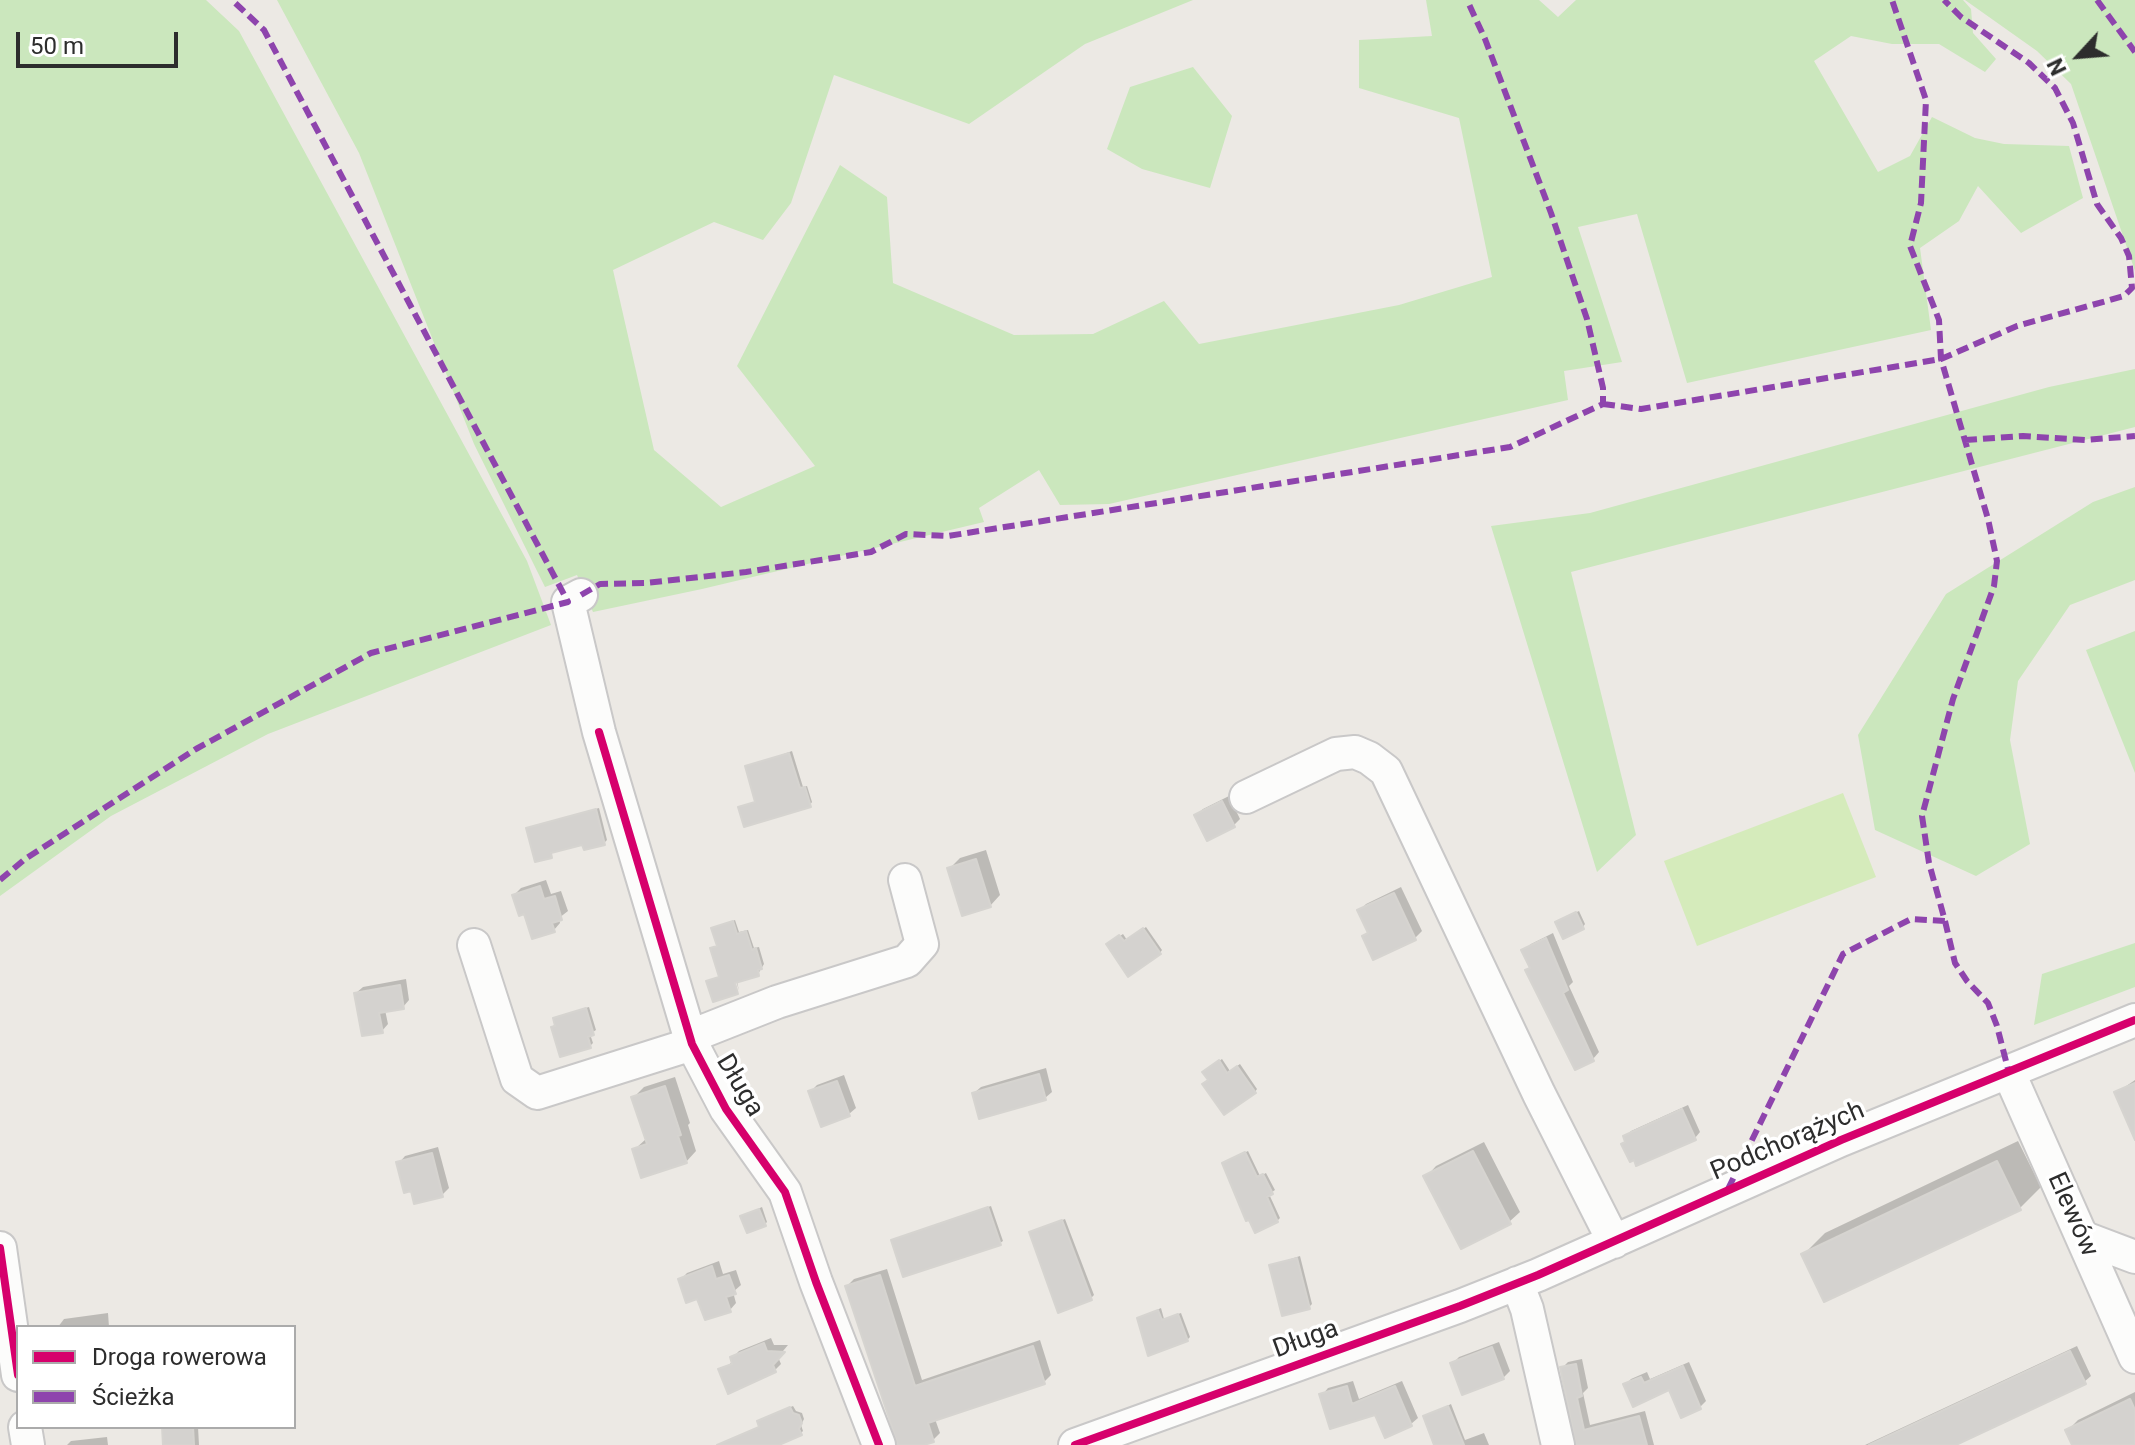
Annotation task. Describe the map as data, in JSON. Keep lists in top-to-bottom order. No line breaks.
{"streets":{"street":["Długa","Podchorążych","Elewów"]},"crossings":[["Długa","Podchorążych"],["Podchorążych","Elewów"]],"legend":["Droga rowerowa","Ścieżka"],"scale_bar":"50 m","north":"bottom left"}
